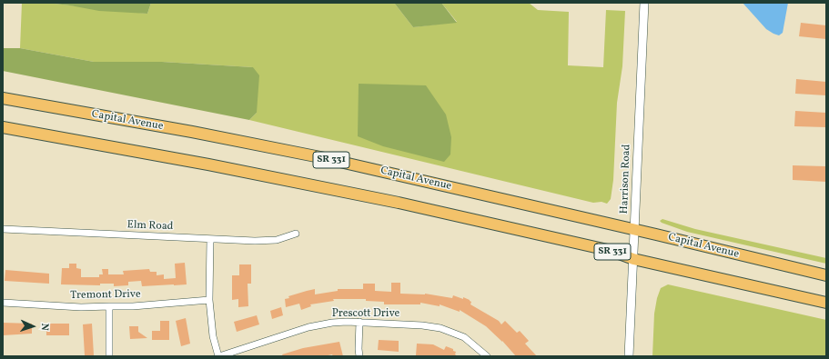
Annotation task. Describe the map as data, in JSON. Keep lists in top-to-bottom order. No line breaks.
{"streets":{"highway":["Capital Avenue","SR 331"],"street":["Harrison Road","Elm Road","Tremont Drive","Prescott Drive"]},"crossings":[["Capital Avenue","Harrison Road"],["SR 331","Harrison Road"]],"north":"right"}
